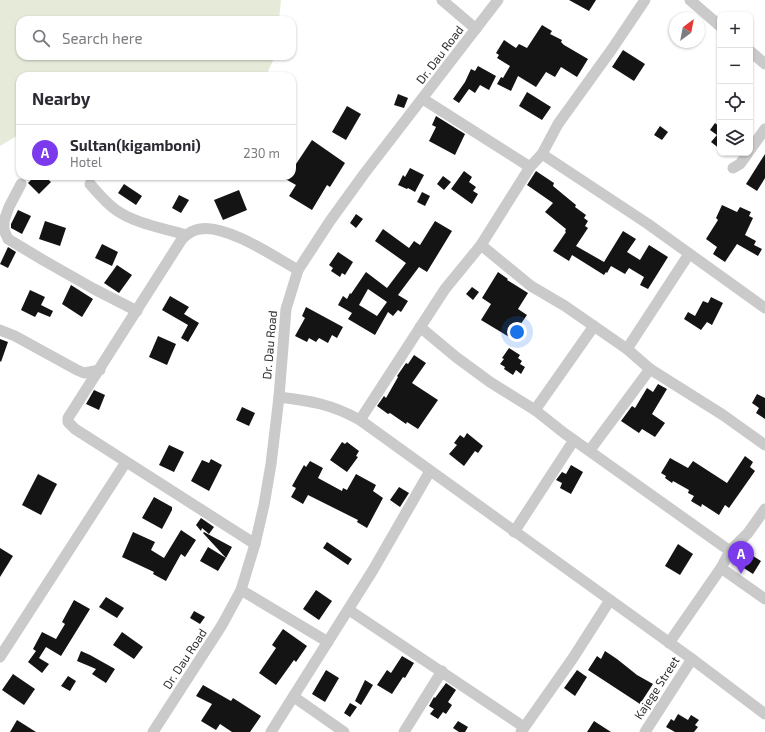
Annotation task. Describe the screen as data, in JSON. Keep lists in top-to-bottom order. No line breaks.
{"streets":{"street":["Dr. Dau Road","Kajege Street"]},"north":"top right","page":{"map_buttons":["+","−"],"search":"Search here","heading":"Nearby","list":[{"mark":"A","name":"Sultan(kigamboni)","note":"Hotel","value":"230 m"}],"pins":"A"}}
